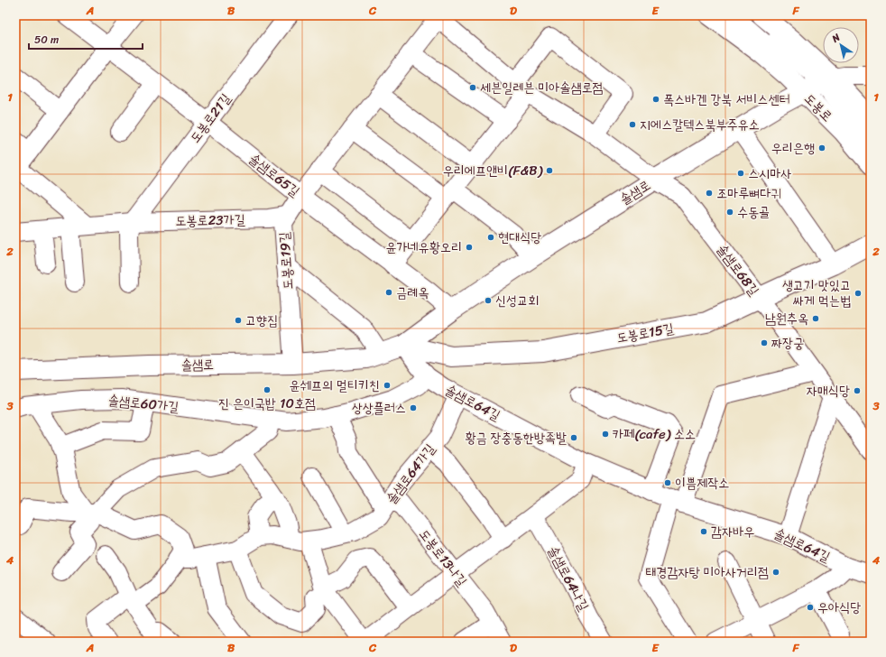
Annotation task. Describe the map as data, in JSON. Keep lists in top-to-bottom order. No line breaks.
{"streets":{"main road":["도봉로","솔샘로","도봉로15길"],"street":["도봉로21길","솔샘로65길","도봉로23가길","도봉로19길","솔샘로68길","솔샘로64길","솔샘로60가길","솔샘로64가길","도봉로13나길","솔샘로64나길"]},"crossings":[["도봉로","솔샘로"],["도봉로21길","솔샘로65길"],["도봉로21길","도봉로23가길"],["솔샘로65길","솔샘로"],["솔샘로65길","도봉로19길"],["솔샘로","도봉로19길"],["솔샘로","솔샘로68길"],["솔샘로","도봉로15길"],["솔샘로","솔샘로64길"],["도봉로23가길","도봉로19길"],["도봉로19길","솔샘로68길"],["솔샘로68길","도봉로15길"],["도봉로15길","솔샘로64길"],["솔샘로64길","솔샘로60가길"],["솔샘로64길","솔샘로64가길"],["솔샘로64가길","도봉로13나길"]],"places":["세븐일레븐 미아솔샘로점","폭스바겐 강북 서비스센터","지에스칼텍스북부주유소","우리은행","우리에프앤비(F&B)","스시마사","조마루뼈다귀","수동골","현대식당","윤가네유황오리","금례옥","생고기 맛있고 싸게 먹는법","신성교회","남원추옥","고향집","짜장궁","윤쉐프의 멀티키친","진 은이국밥 10호점","자매식당","상상플러스","카페(cafe) 소소","황금 장충동한방족발","이쁨제작소","감자바우","태경감자탕 미아사거리점","우아식당"],"scale_bar":"50 m","north":"top left","grid":{"columns":["A","B","C","D","E","F"],"rows":["1","2","3","4"]}}
